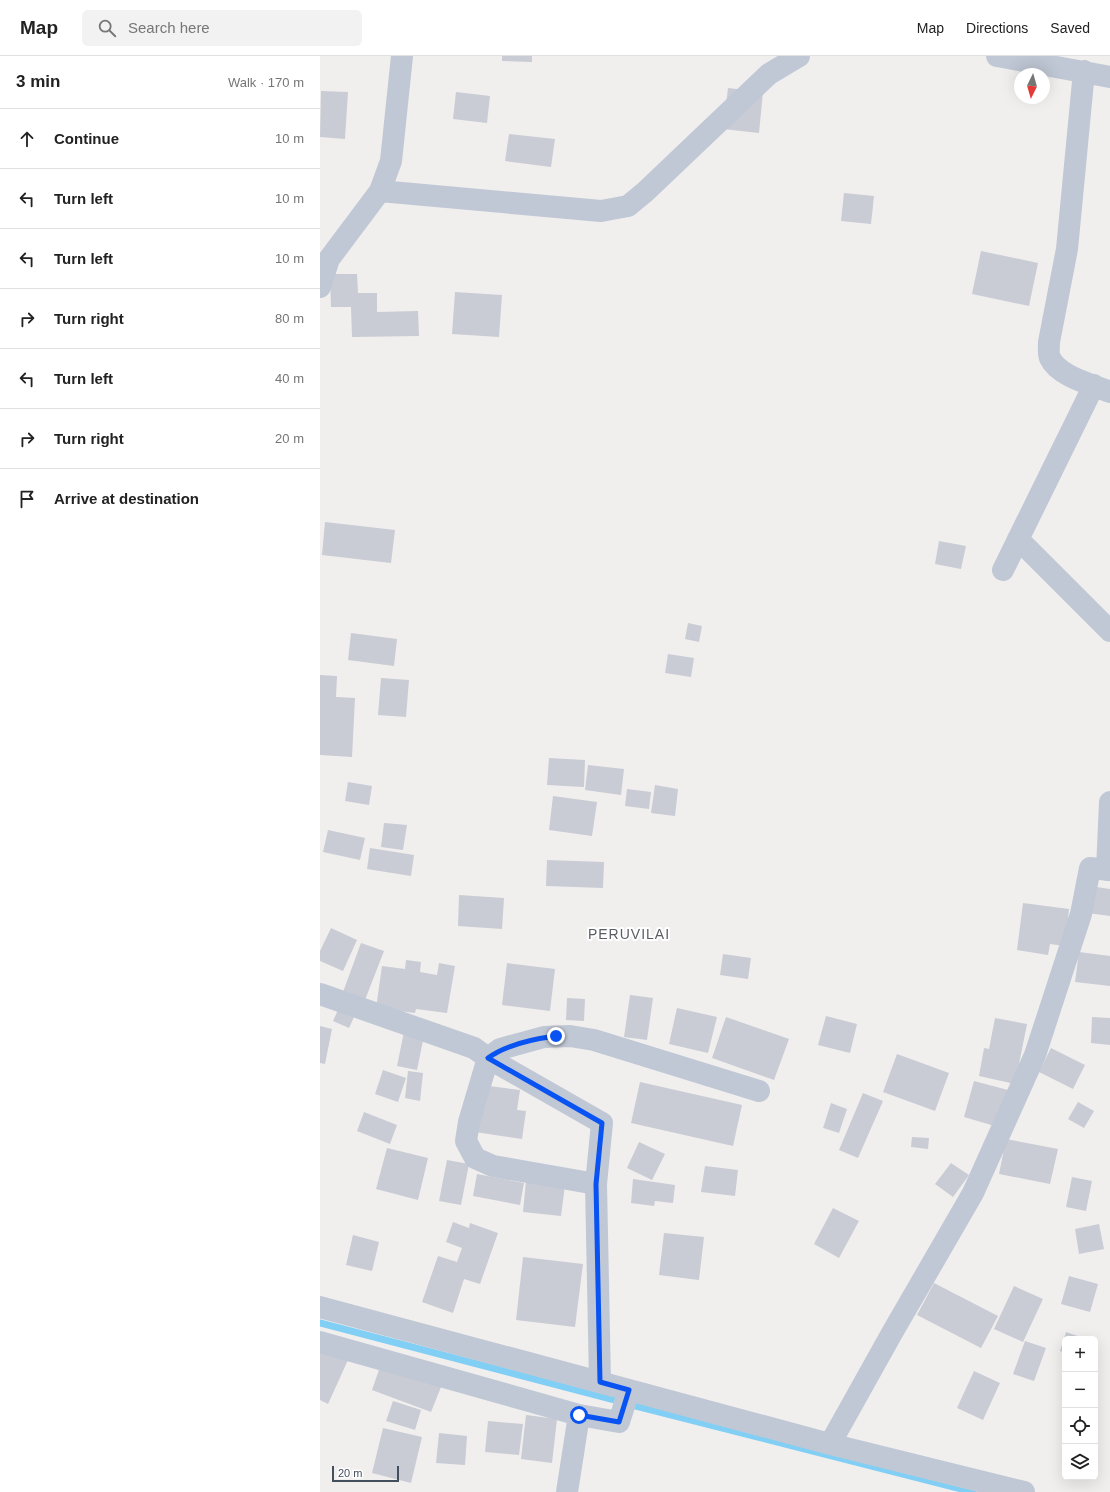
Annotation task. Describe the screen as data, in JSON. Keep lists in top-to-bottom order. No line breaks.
{"districts":["PERUVILAI"],"scale_bar":"20 m","north":"bottom","page":{"header":"Map","search":"Search here","nav":["Map","Directions","Saved"],"heading":["3 min","Walk · 170 m"],"list":[["Continue","10 m"],["Turn left","10 m"],["Turn left","10 m"],["Turn right","80 m"],["Turn left","40 m"],["Turn right","20 m"],"Arrive at destination"],"map_buttons":["+","−"],"scale":"20 m"}}
